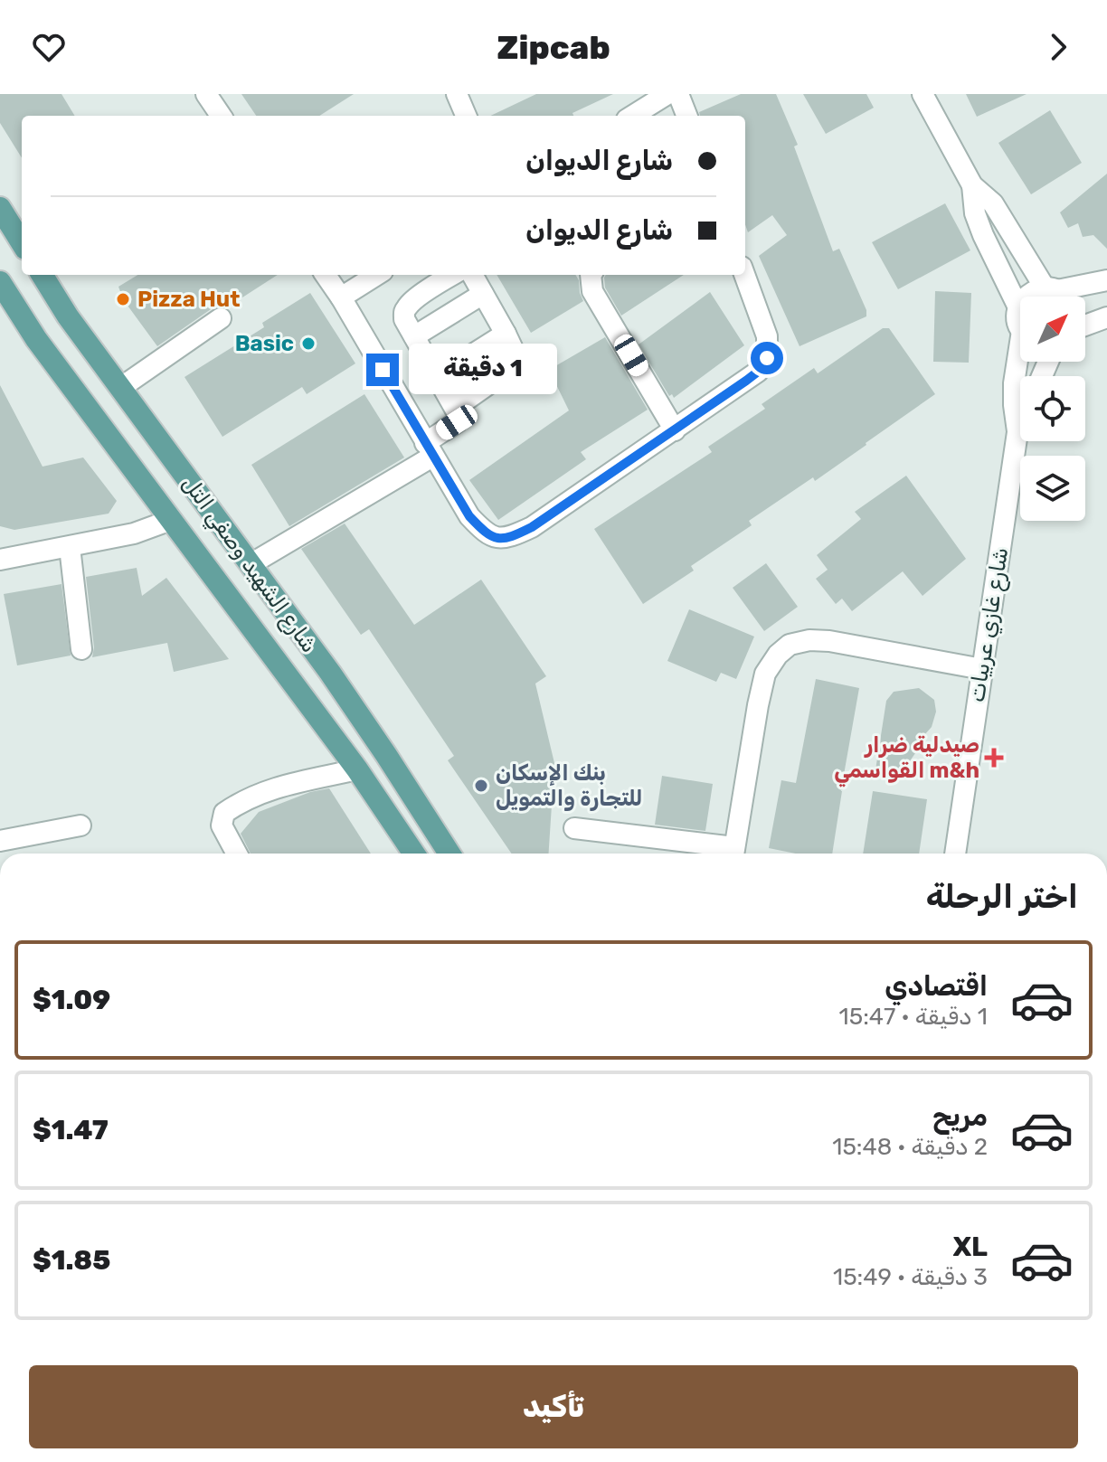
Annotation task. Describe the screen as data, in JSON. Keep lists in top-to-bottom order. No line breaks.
{"streets":{"main road":["شارع الشهيد وصفي التل"],"street":["شارع غازي عربيات"]},"places":{"other":["Pizza Hut","Basic","بنك الإسكان للتجارة والتمويل"],"health":["صيدلية ضرار القواسمي m&h"]},"north":"top right","page":{"header":"Zipcab","banner":["شارع الديوان","شارع الديوان"],"bubble":"1 دقيقة","heading":"اختر الرحلة","list":[{"name":"اقتصادي","note":"1 دقيقة · 15:47","value":"$1.09"},{"name":"مريح","note":"2 دقيقة · 15:48","value":"$1.47"},{"name":"XL","note":"3 دقيقة · 15:49","value":"$1.85"}],"buttons":"تأكيد"}}
